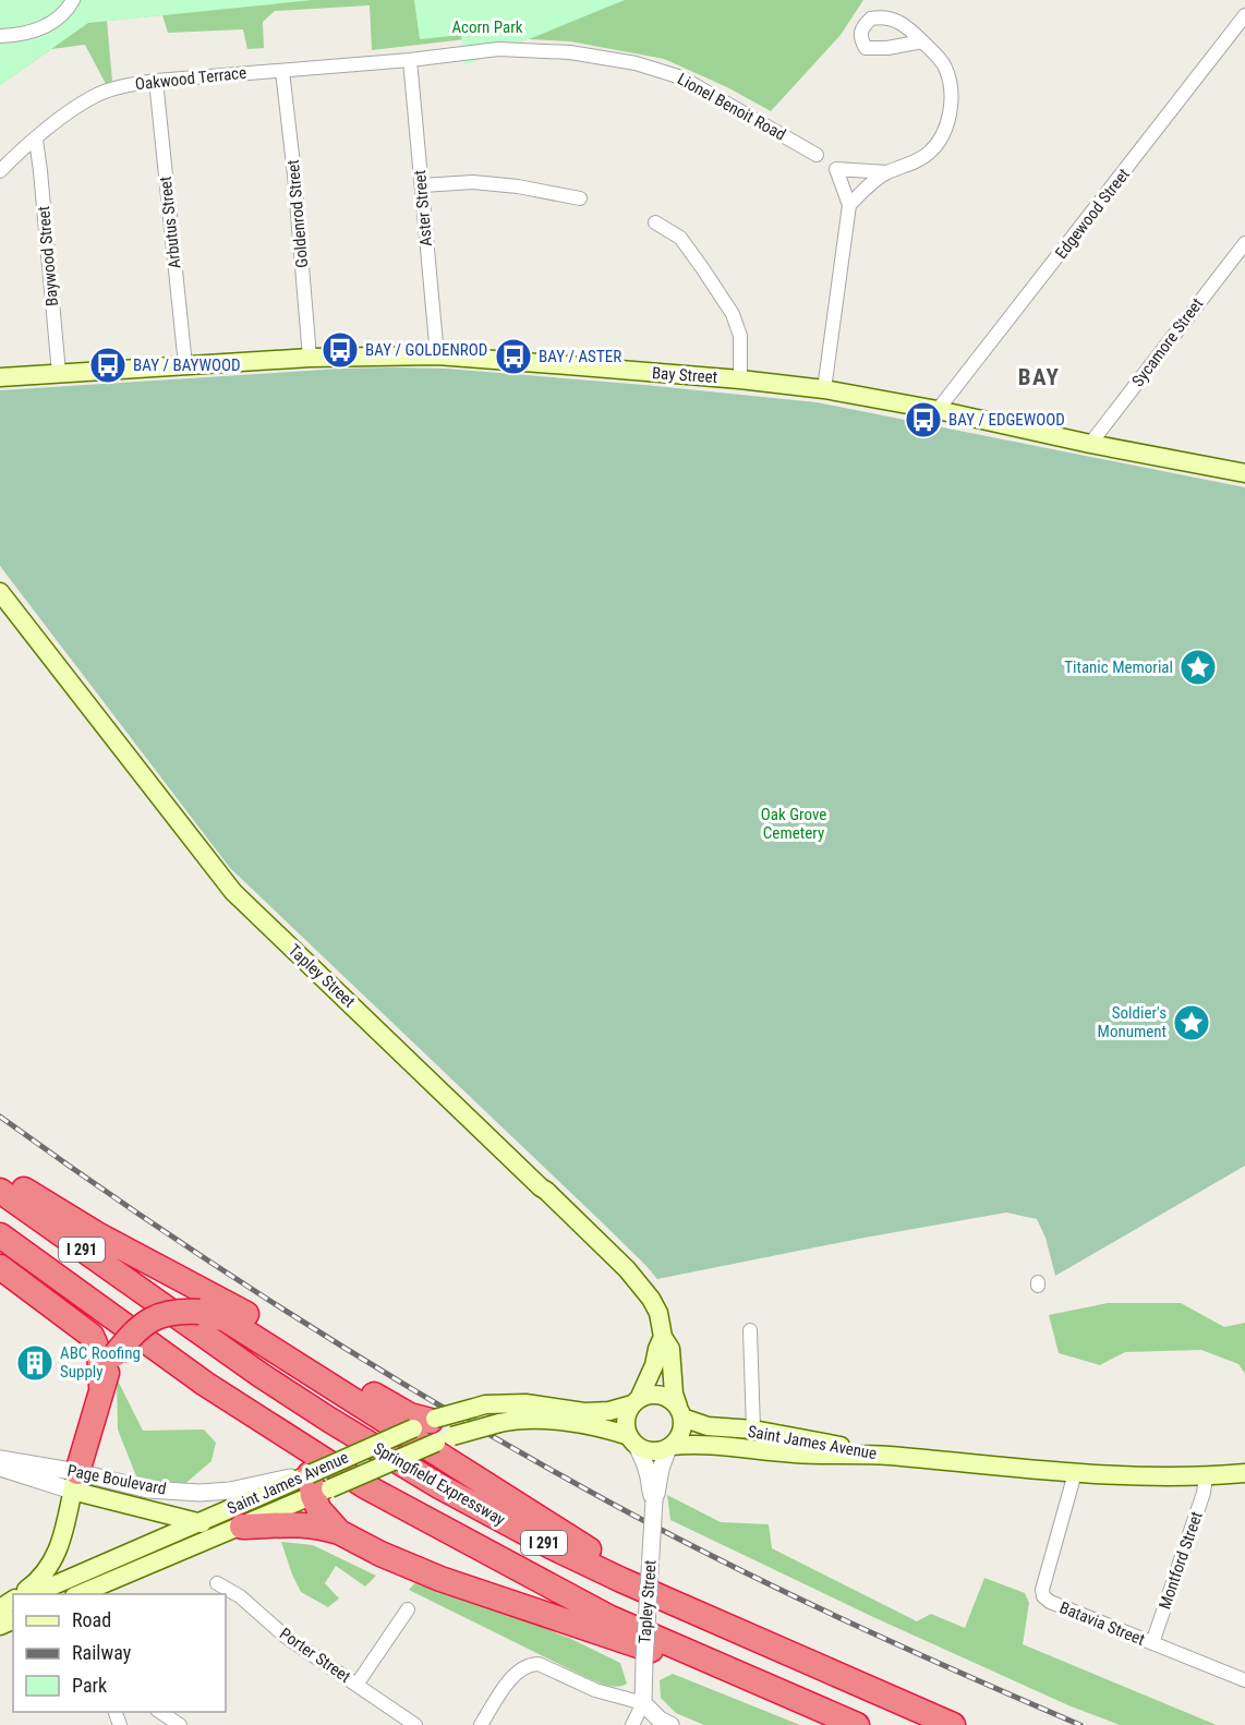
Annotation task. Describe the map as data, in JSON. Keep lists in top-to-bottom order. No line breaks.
{"streets":{"highway":["I 291","Springfield Expressway"],"main road":["Bay Street","Tapley Street","Saint James Avenue","Page Boulevard"],"street":["Oakwood Terrace","Lionel Benoit Road","Aster Street","Goldenrod Street","Edgewood Street","Arbutus Street","Baywood Street","Sycamore Street","Montford Street","Batavia Street","Porter Street"]},"crossings":[["Oakwood Terrace","Lionel Benoit Road"],["Oakwood Terrace","Aster Street"],["Oakwood Terrace","Goldenrod Street"],["Oakwood Terrace","Arbutus Street"],["Oakwood Terrace","Baywood Street"],["Lionel Benoit Road","Aster Street"],["Aster Street","Bay Street"],["Goldenrod Street","Bay Street"],["Edgewood Street","Bay Street"],["Arbutus Street","Bay Street"],["Baywood Street","Bay Street"],["Sycamore Street","Bay Street"],["Tapley Street","Saint James Avenue"],["Saint James Avenue","Page Boulevard"],["Montford Street","Batavia Street"]],"districts":["BAY"],"parks":["Acorn Park","Oak Grove Cemetery"],"places":{"bus stop":["BAY / GOLDENROD","BAY / ASTER","BAY / BAYWOOD","BAY / EDGEWOOD"],"place":["Titanic Memorial","Soldier's Monument"],"building":["ABC Roofing Supply"]},"legend":["Road","Railway","Park"]}
